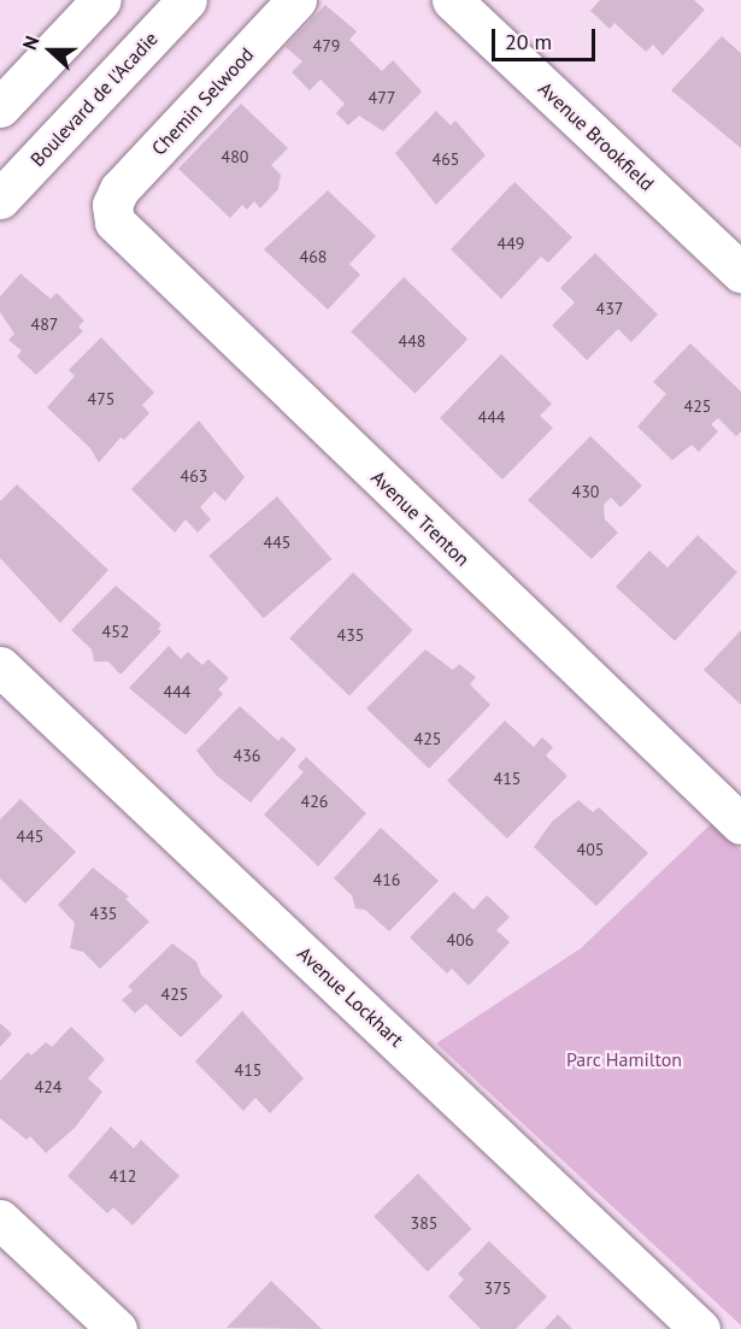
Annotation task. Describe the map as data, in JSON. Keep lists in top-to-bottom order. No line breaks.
{"streets":{"street":["Boulevard de l'Acadie","Chemin Selwood","Avenue Brookfield","Avenue Trenton","Avenue Lockhart"]},"crossings":[["Chemin Selwood","Avenue Trenton"]],"parks":["Parc Hamilton"],"house_numbers":["479","477","480","465","449","468","437","487","448","475","425","444","463","430","445","452","435","444","425","436","415","426","445","405","416","435","406","425","415","424","412","385","375"],"scale_bar":"20 m","north":"left"}
